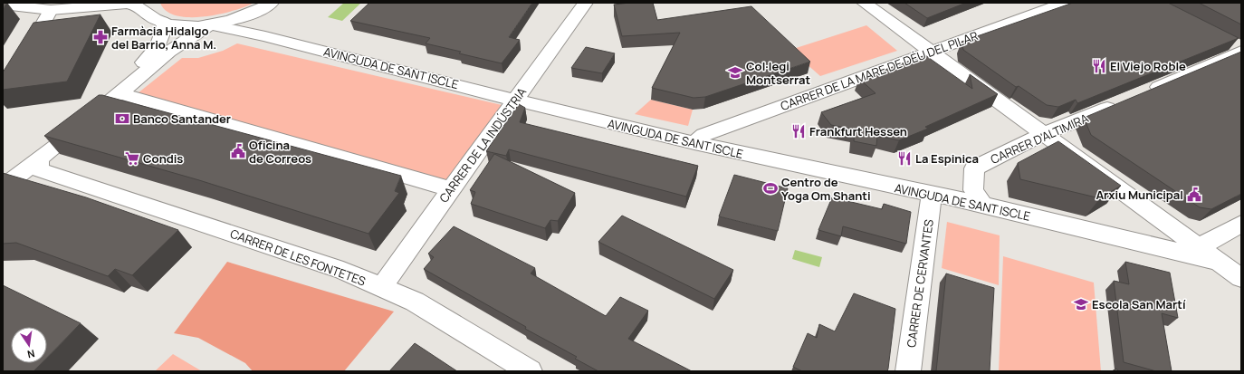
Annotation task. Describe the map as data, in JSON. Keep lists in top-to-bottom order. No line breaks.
{"streets":{"street":["AVINGUDA DE SANT ISCLE","CARRER DE LA MARE DE DÉU DEL PILAR","CARRER D'ALTIMIRA","CARRER DE LA INDÚSTRIA","CARRER DE LES FONTETES","CARRER DE CERVANTES"]},"crossings":[["AVINGUDA DE SANT ISCLE","CARRER DE LA MARE DE DÉU DEL PILAR"],["AVINGUDA DE SANT ISCLE","CARRER D'ALTIMIRA"],["AVINGUDA DE SANT ISCLE","CARRER DE LA INDÚSTRIA"],["AVINGUDA DE SANT ISCLE","CARRER DE CERVANTES"],["CARRER DE LA INDÚSTRIA","CARRER DE LES FONTETES"]],"places":{"pharmacy":["Farmàcia Hidalgo del Barrio, Anna M."],"restaurant":["El Viejo Roble","Frankfurt Hessen","La Espinica"],"school or university":["Col·legi Montserrat","Escola San Martí"],"bank":["Banco Santander"],"public building":["Oficina de Correos","Arxiu Municipal"],"supermarket":["Condis"],"sports":["Centro de Yoga Om Shanti"]},"north":"bottom"}
